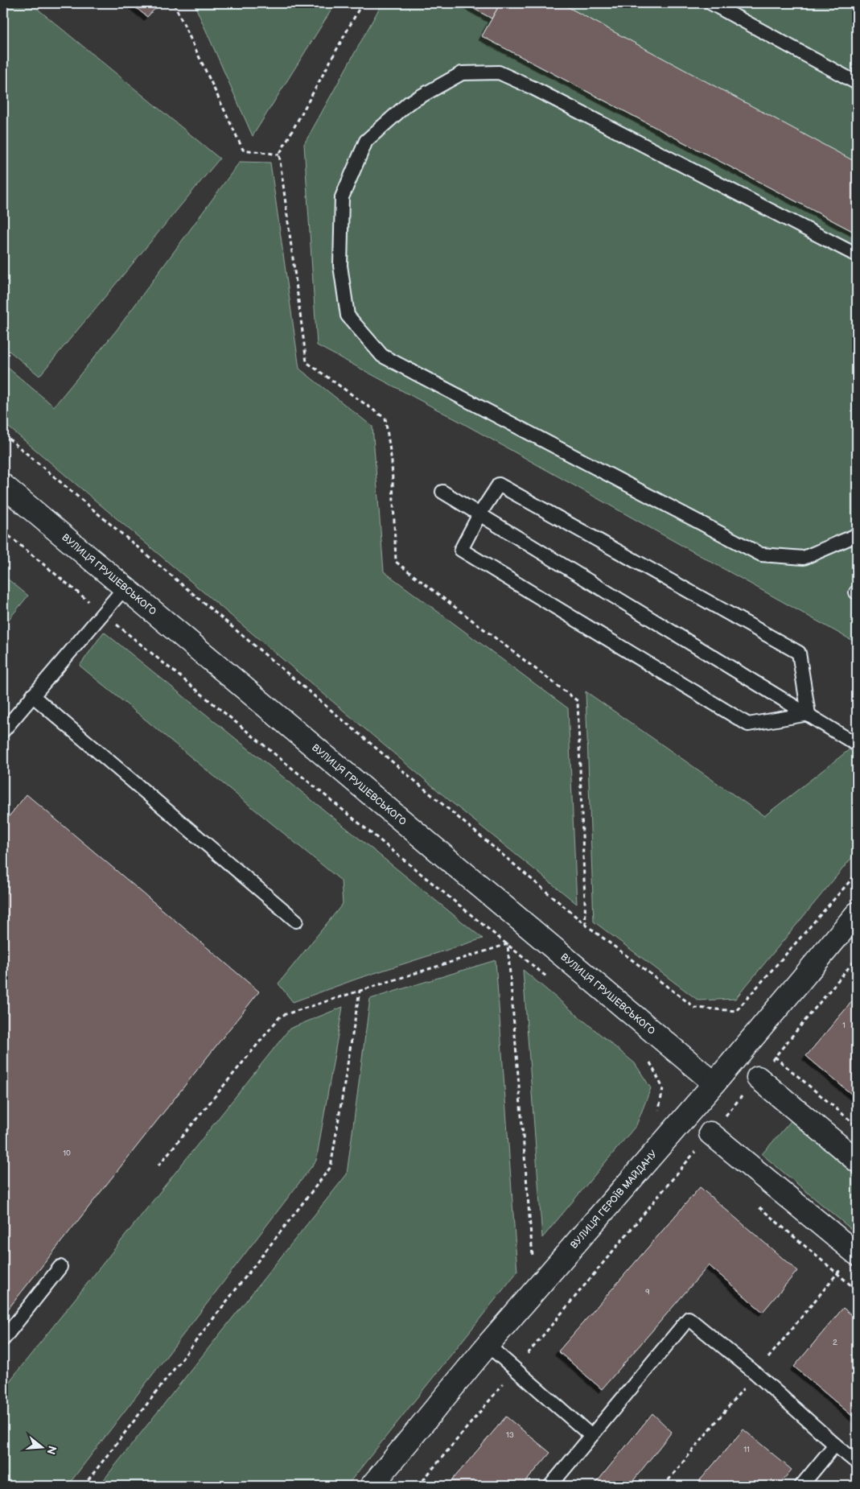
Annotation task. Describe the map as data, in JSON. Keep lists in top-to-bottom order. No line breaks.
{"streets":{"street":["ВУЛИЦЯ ГРУШЕВСЬКОГО","ВУЛИЦЯ ГЕРОЇВ МАЙДАНУ"]},"crossings":[["ВУЛИЦЯ ГРУШЕВСЬКОГО","ВУЛИЦЯ ГЕРОЇВ МАЙДАНУ"]],"house_numbers":["1","10","9","2","13","11"],"north":"right"}
